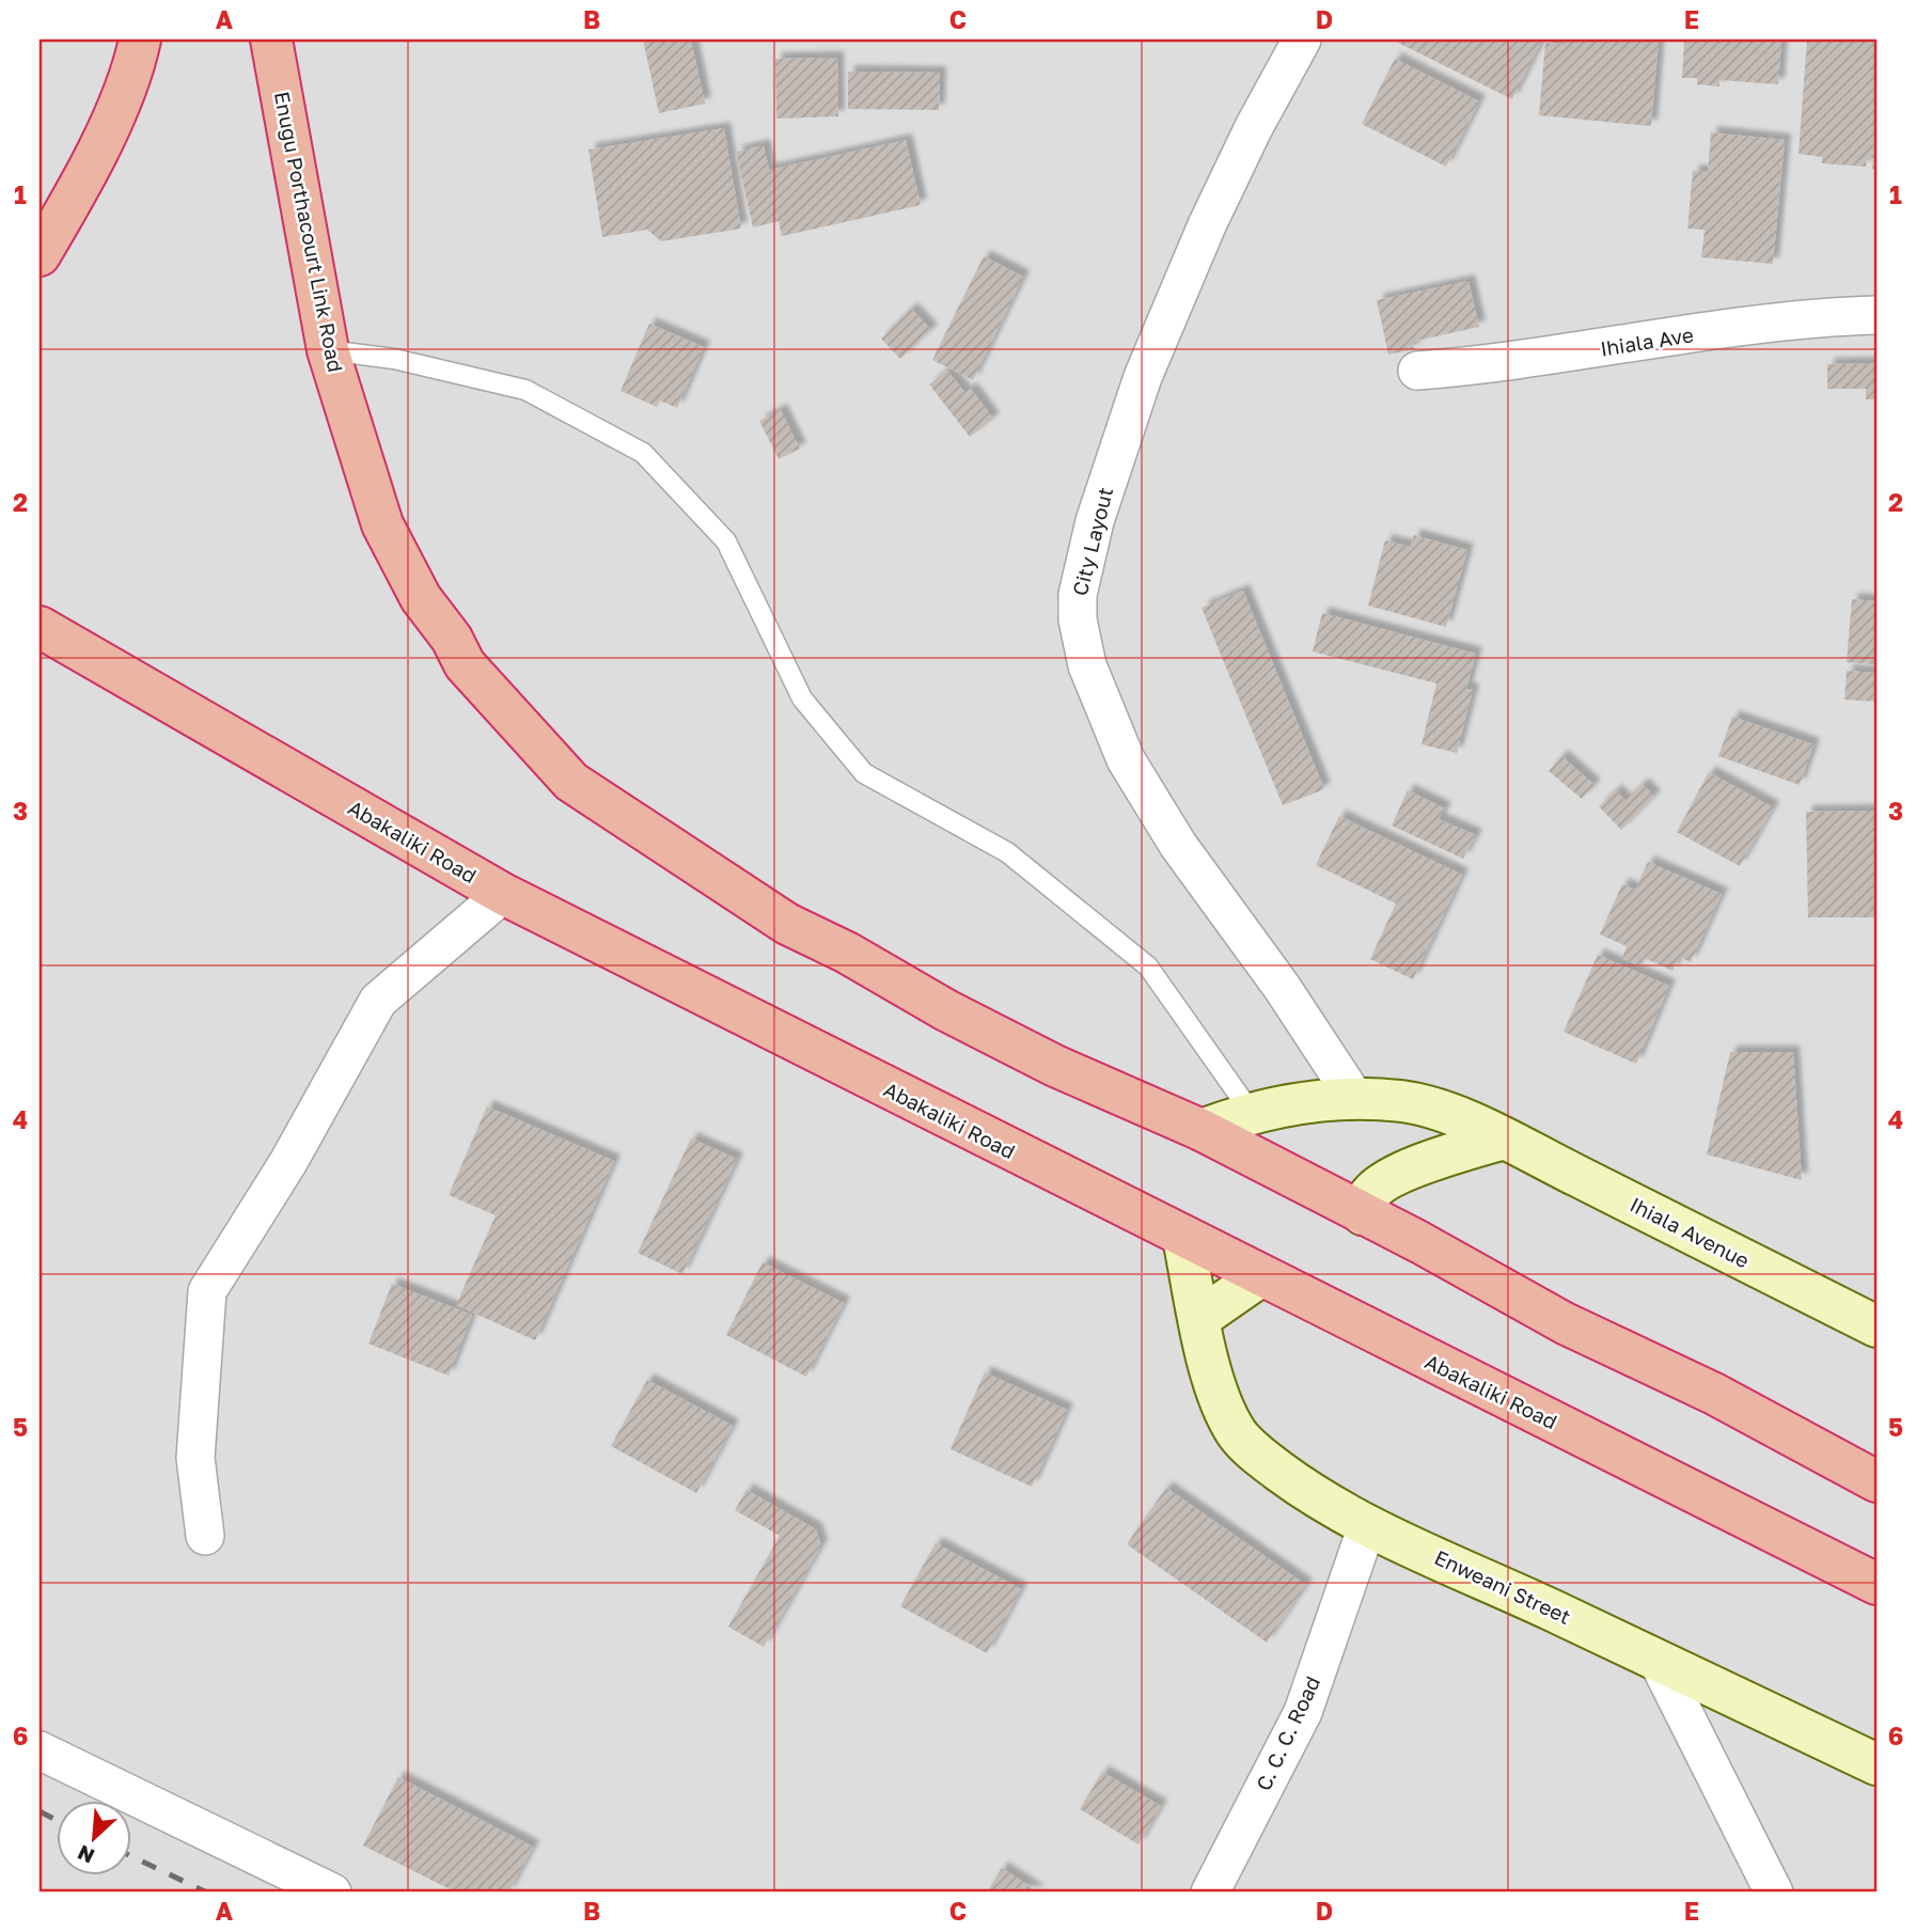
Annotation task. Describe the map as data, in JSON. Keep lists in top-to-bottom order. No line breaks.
{"streets":{"highway":["Enugu Porthacourt Link Road","Abakaliki Road"],"main road":["Ihiala Avenue","Enweani Street"],"street":["Ihiala Ave","City Layout","C. C. C. Road"]},"crossings":[["Enugu Porthacourt Link Road","Ihiala Avenue"],["City Layout","Ihiala Avenue"],["Abakaliki Road","Enweani Street"],["Enweani Street","C. C. C. Road"]],"north":"bottom left","grid":{"columns":["A","B","C","D","E"],"rows":["1","2","3","4","5","6"]}}
